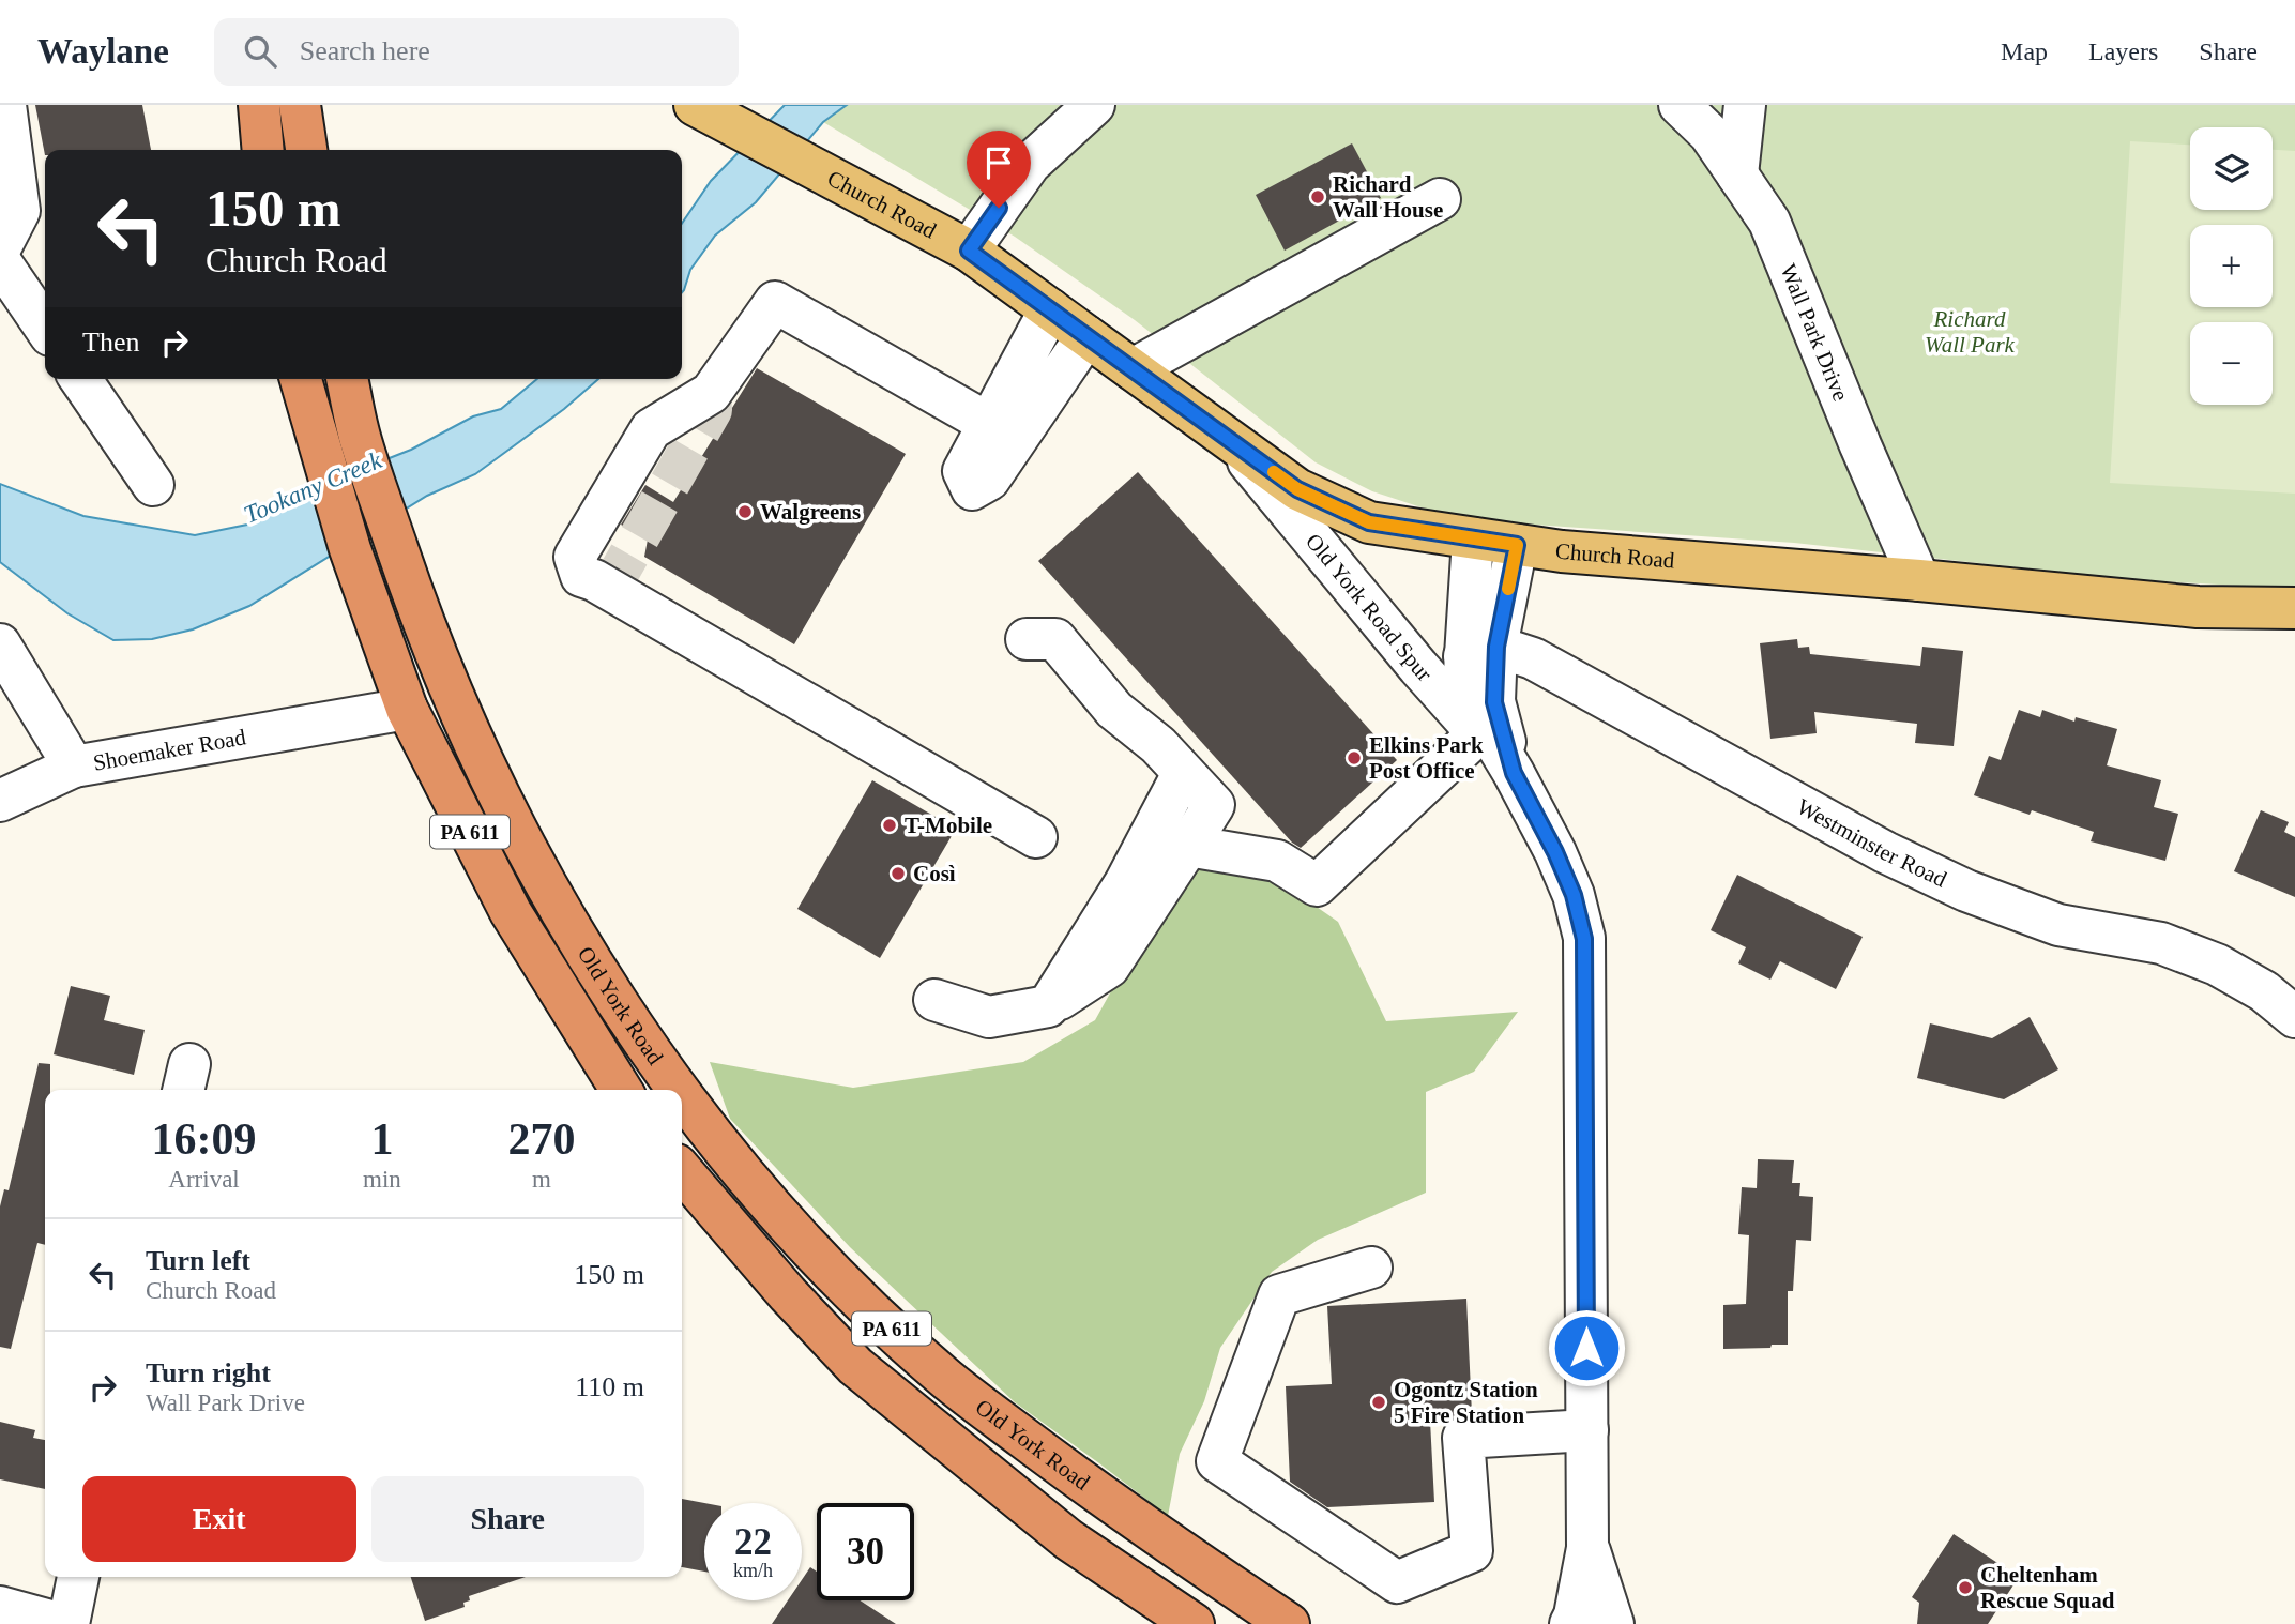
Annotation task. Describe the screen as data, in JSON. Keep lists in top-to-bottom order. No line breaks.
{"streets":{"highway":["PA 611","Old York Road"],"main road":["Church Road"],"street":["Wall Park Drive","Old York Road Spur","Shoemaker Road","Westminster Road"]},"crossings":[["Church Road","Wall Park Drive"],["Church Road","Old York Road Spur"],["Old York Road Spur","Westminster Road"],["Shoemaker Road","Old York Road"]],"water":["Tookany Creek"],"parks":["Richard Wall Park"],"places":["Richard Wall House","Walgreens","Elkins Park Post Office","T-Mobile","Così","Ogontz Station 5 Fire Station","Cheltenham Rescue Squad"],"page":{"header":"Waylane","search":"Search here","nav":["Map","Layers","Share"],"map_buttons":["+","−"],"turn":["150 m","Church Road"],"then":"Then","eta":["16:09","Arrival","1","min","270","m"],"list":[{"name":"Turn left","note":"Church Road","value":"150 m"},{"name":"Turn right","note":"Wall Park Drive","value":"110 m"}],"buttons":["Exit","Share"],"speed":"22 km/h","limit":"30"}}
